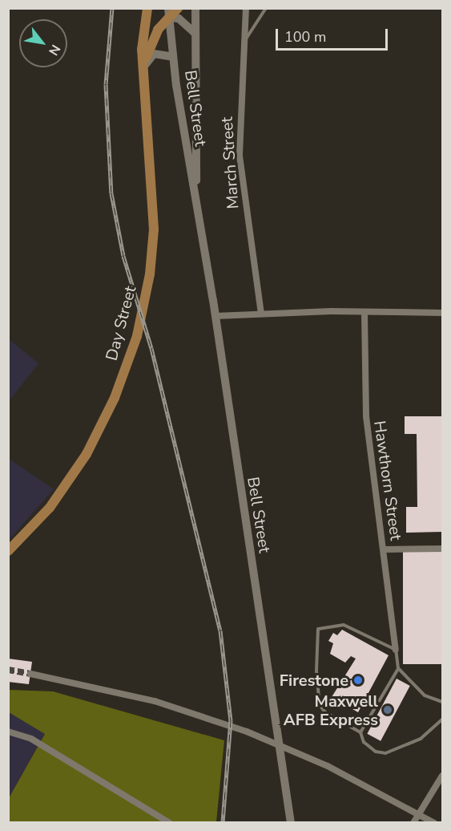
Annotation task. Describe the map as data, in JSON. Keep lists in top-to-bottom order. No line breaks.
{"streets":{"main road":["Bell Street","Day Street"],"street":["March Street","Hawthorn Street"]},"crossings":[["Bell Street","Day Street"]],"places":["Firestone","Maxwell AFB Express"],"scale_bar":"100 m","north":"bottom right"}
